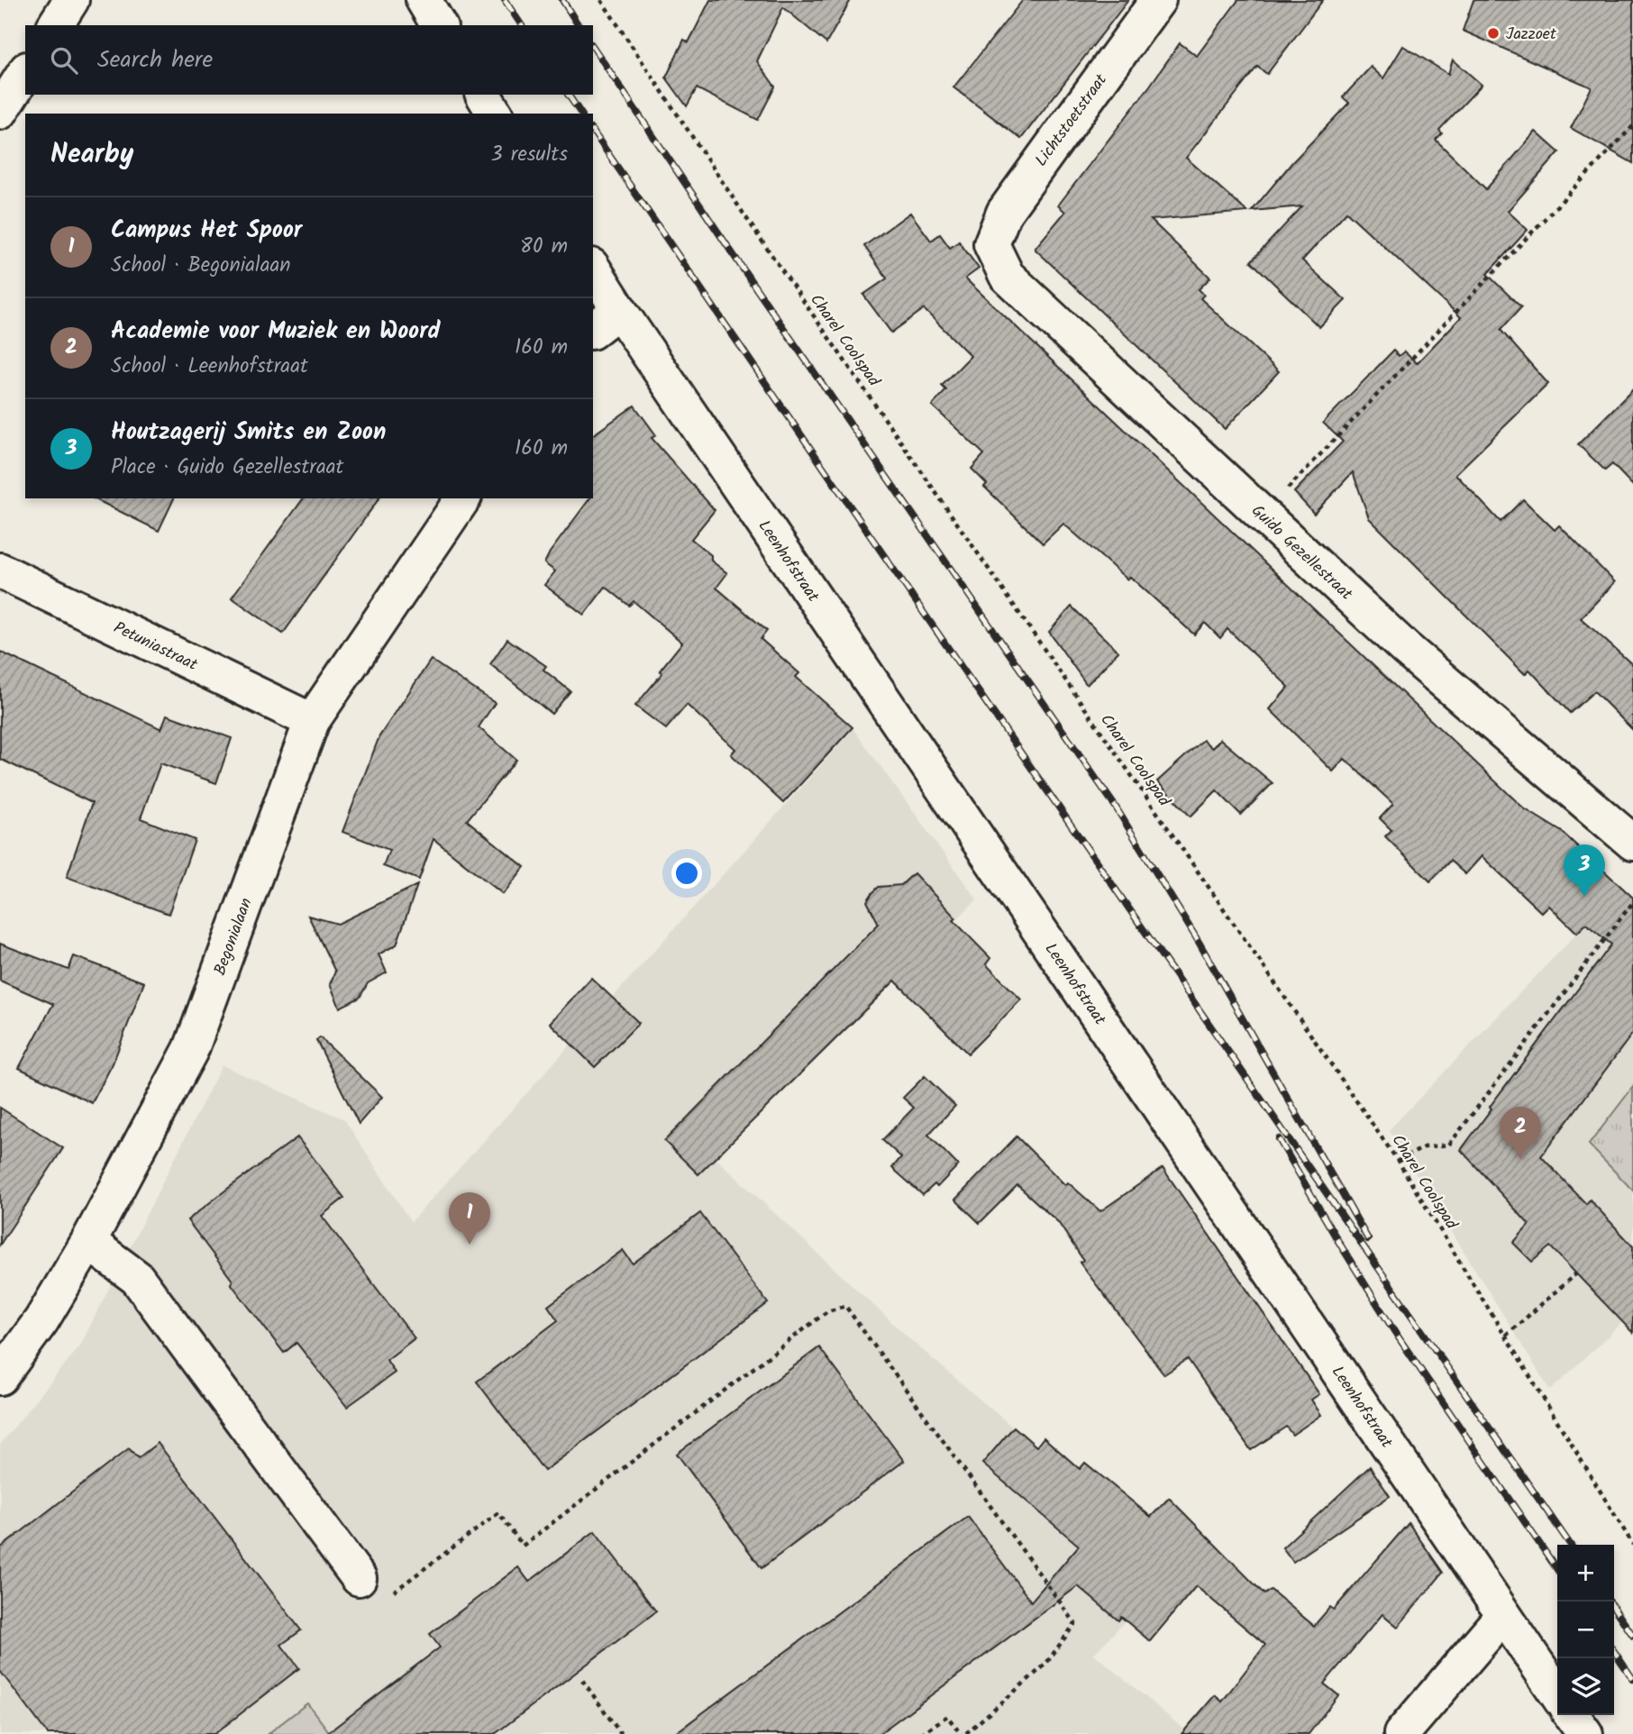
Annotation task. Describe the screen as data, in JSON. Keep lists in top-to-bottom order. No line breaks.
{"streets":{"street":["Lichtstoetstraat","Guido Gezellestraat","Leenhofstraat","Petuniastraat","Begonialaan"],"path":["Charel Coolspad"]},"crossings":[["Lichtstoetstraat","Guido Gezellestraat"],["Petuniastraat","Begonialaan"]],"places":["Jazzoet"],"page":{"search":"Search here","heading":["Nearby","3 results"],"list":[{"mark":"1","name":"Campus Het Spoor","note":"School · Begonialaan","value":"80 m"},{"mark":"2","name":"Academie voor Muziek en Woord","note":"School · Leenhofstraat","value":"160 m"},{"mark":"3","name":"Houtzagerij Smits en Zoon","note":"Place · Guido Gezellestraat","value":"160 m"}],"pins":["3","2","1"],"map_buttons":["+","−"]}}
